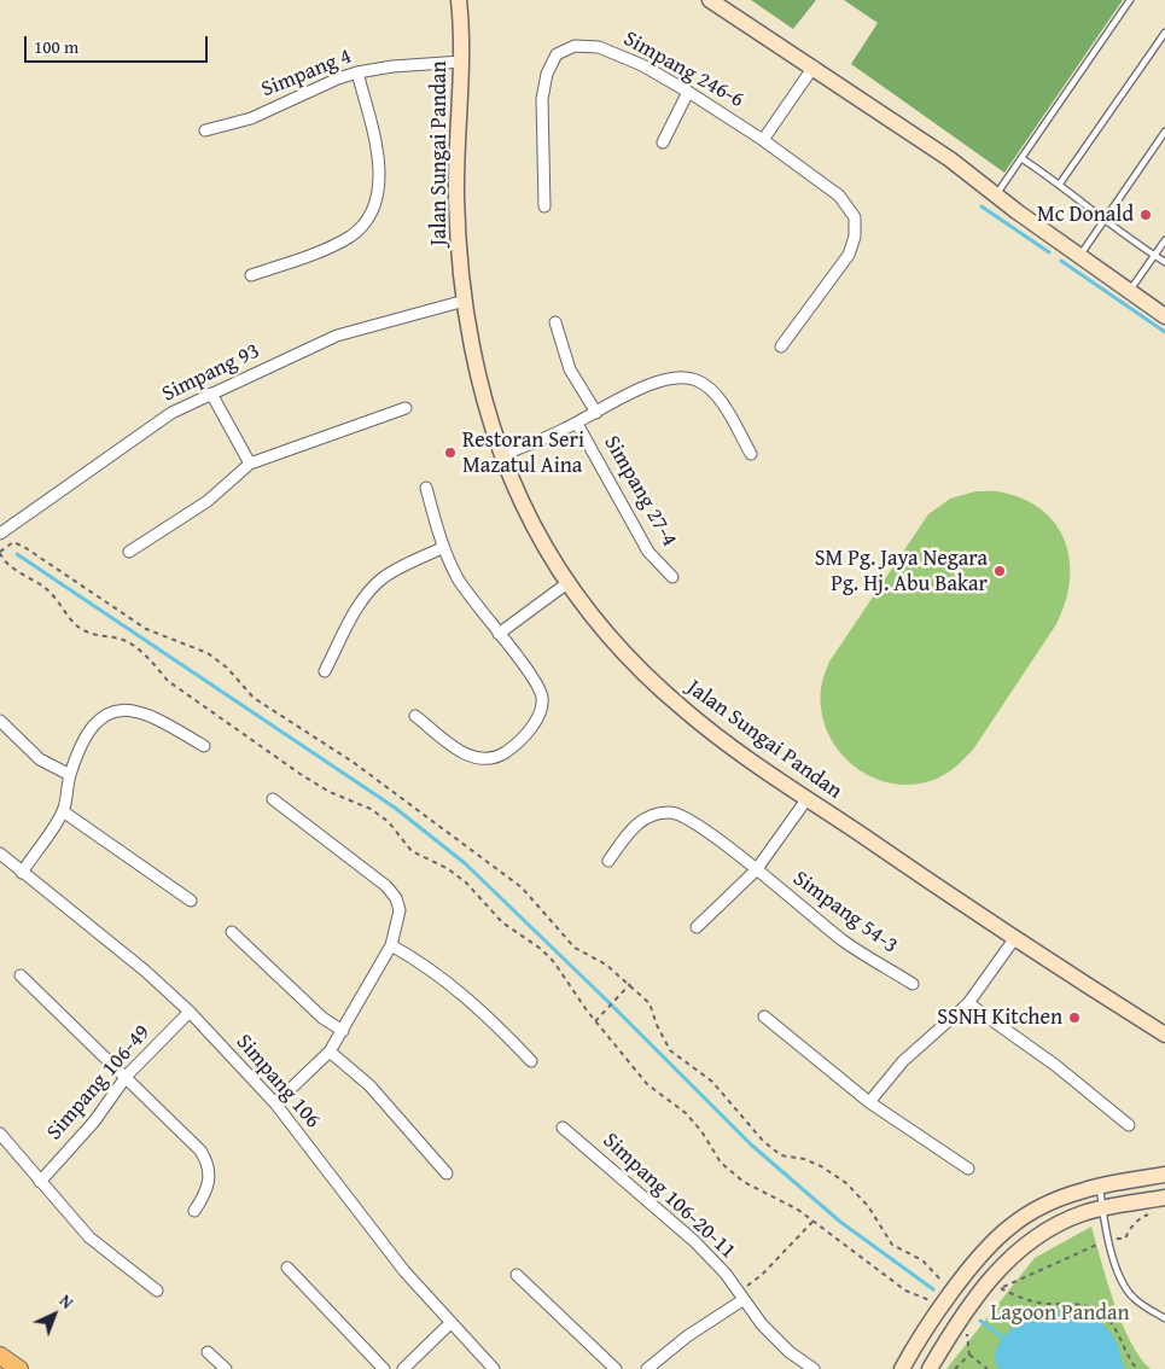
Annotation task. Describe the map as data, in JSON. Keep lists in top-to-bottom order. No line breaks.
{"streets":{"street":["Simpang 246-6","Simpang 4","Jalan Sungai Pandan","Simpang 93","Simpang 27-4","Simpang 54-3","Simpang 106","Simpang 106-49","Simpang 106-20-11"]},"crossings":[["Simpang 4","Jalan Sungai Pandan"],["Jalan Sungai Pandan","Simpang 93"],["Simpang 106","Simpang 106-49"]],"parks":["Lagoon Pandan"],"places":["Mc Donald","Restoran Seri Mazatul Aina","SM Pg. Jaya Negara Pg. Hj. Abu Bakar","SSNH Kitchen"],"scale_bar":"100 m","north":"top right"}
